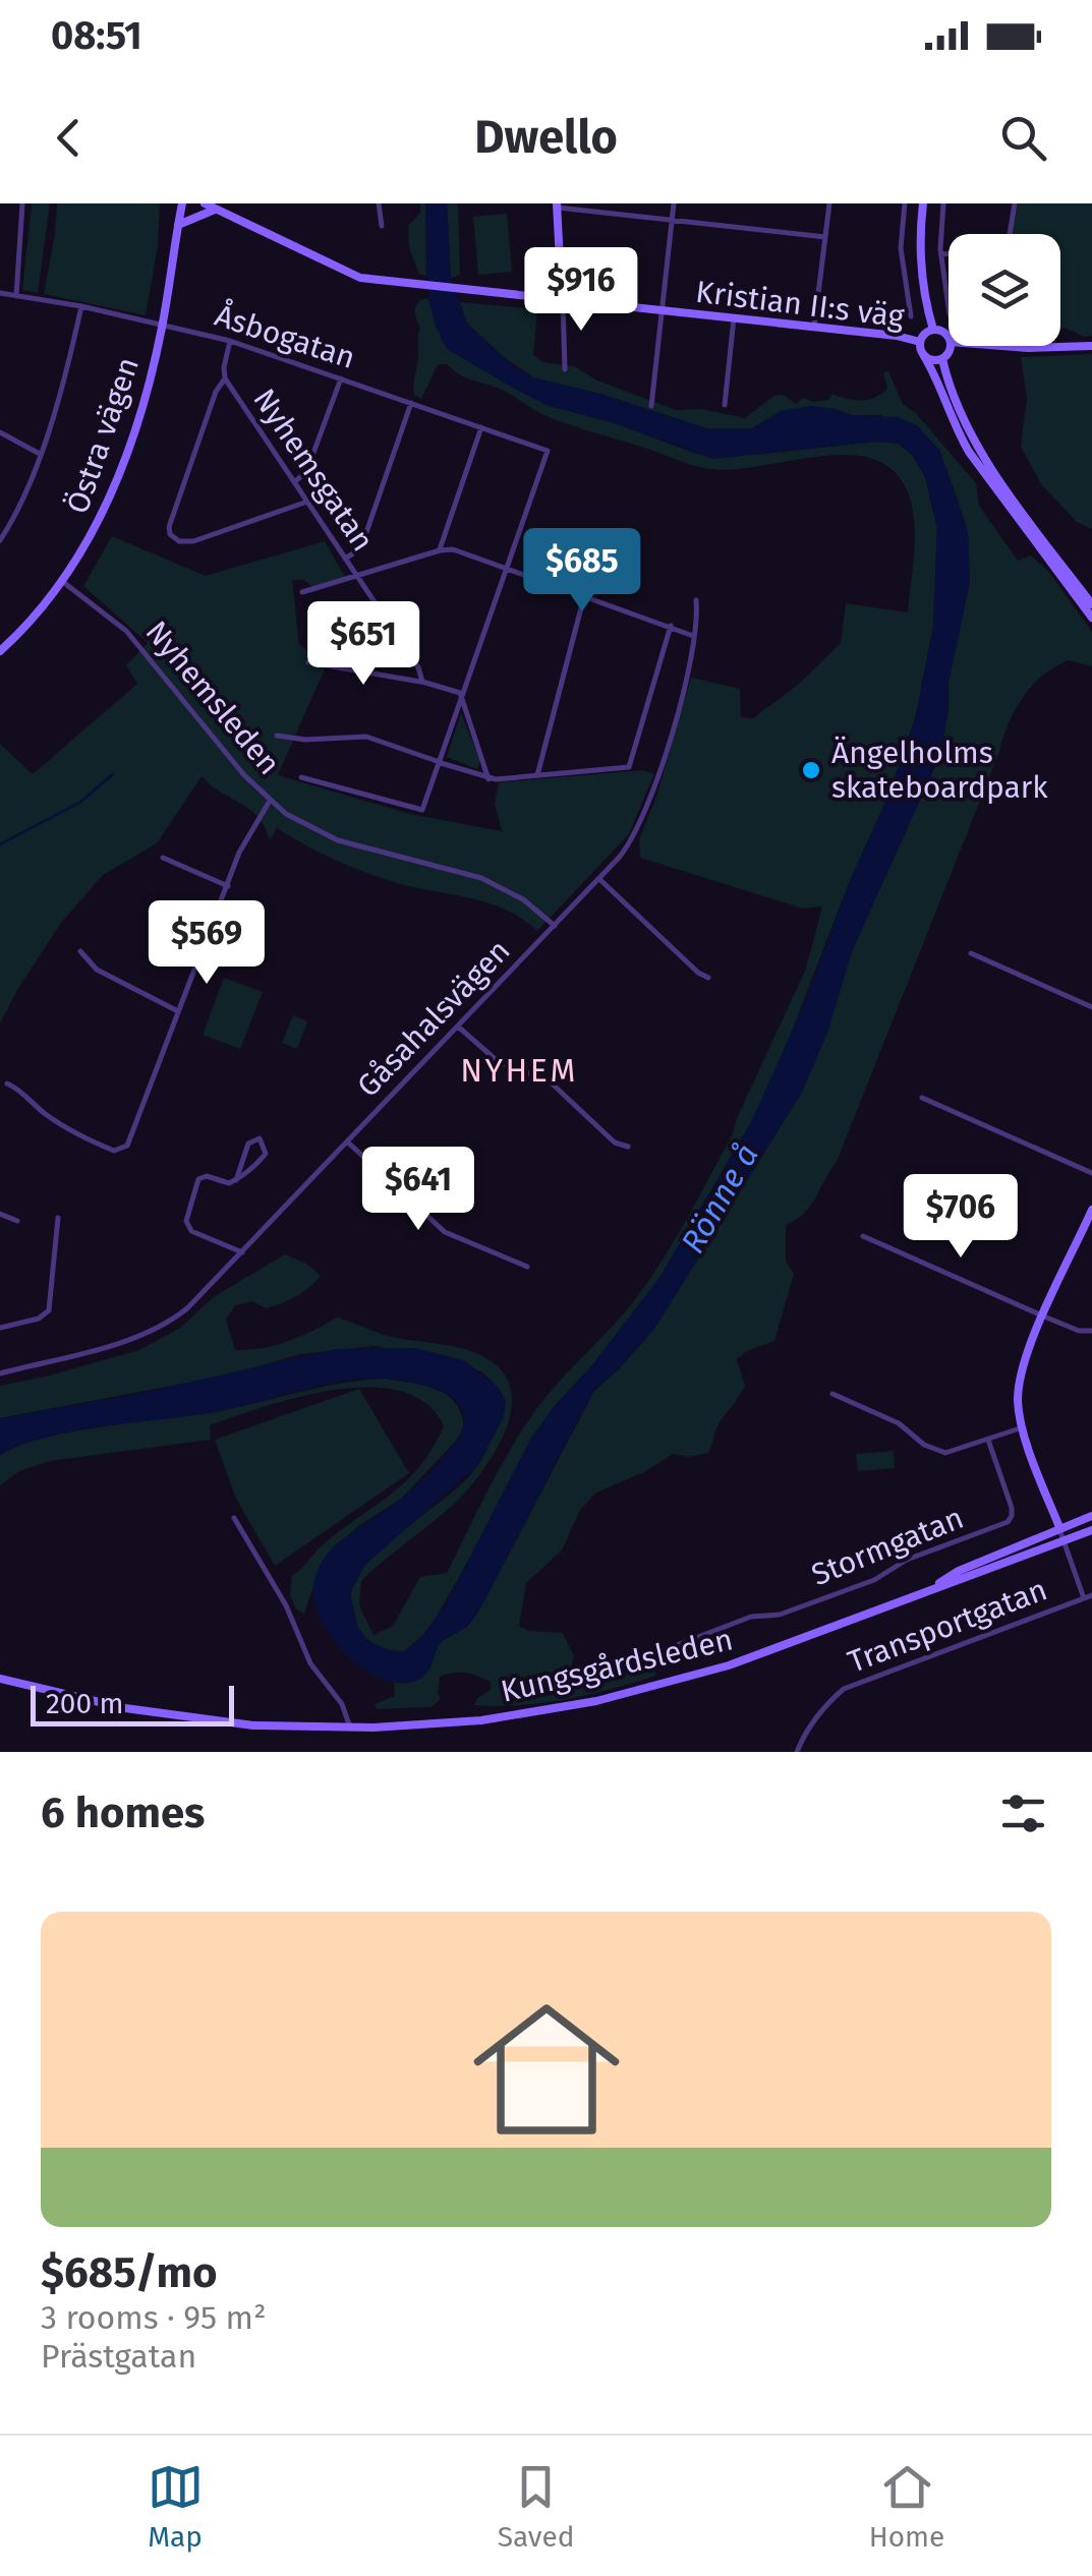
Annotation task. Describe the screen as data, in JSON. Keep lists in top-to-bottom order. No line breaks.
{"streets":{"main road":["Kristian II:s väg","Östra vägen","Kungsgårdsleden"],"street":["Åsbogatan","Nyhemsgatan","Nyhemsleden","Gåsahalsvägen","Stormgatan","Transportgatan"]},"crossings":[["Åsbogatan","Östra vägen"],["Östra vägen","Nyhemsleden"],["Nyhemsleden","Gåsahalsvägen"],["Transportgatan","Kungsgårdsleden"]],"districts":["NYHEM"],"water":["Rönne å"],"places":["Ängelholms skateboardpark"],"scale_bar":"200 m","page":{"status":"08:51","header":"Dwello","price":["$916","$685","$651","$569","$641","$706"],"scale":"200 m","heading":"6 homes","list":[{"name":"$685/mo","note":"3 rooms · 95 m² · Prästgatan"}],"tabs":["Map","Saved","Home"]}}
